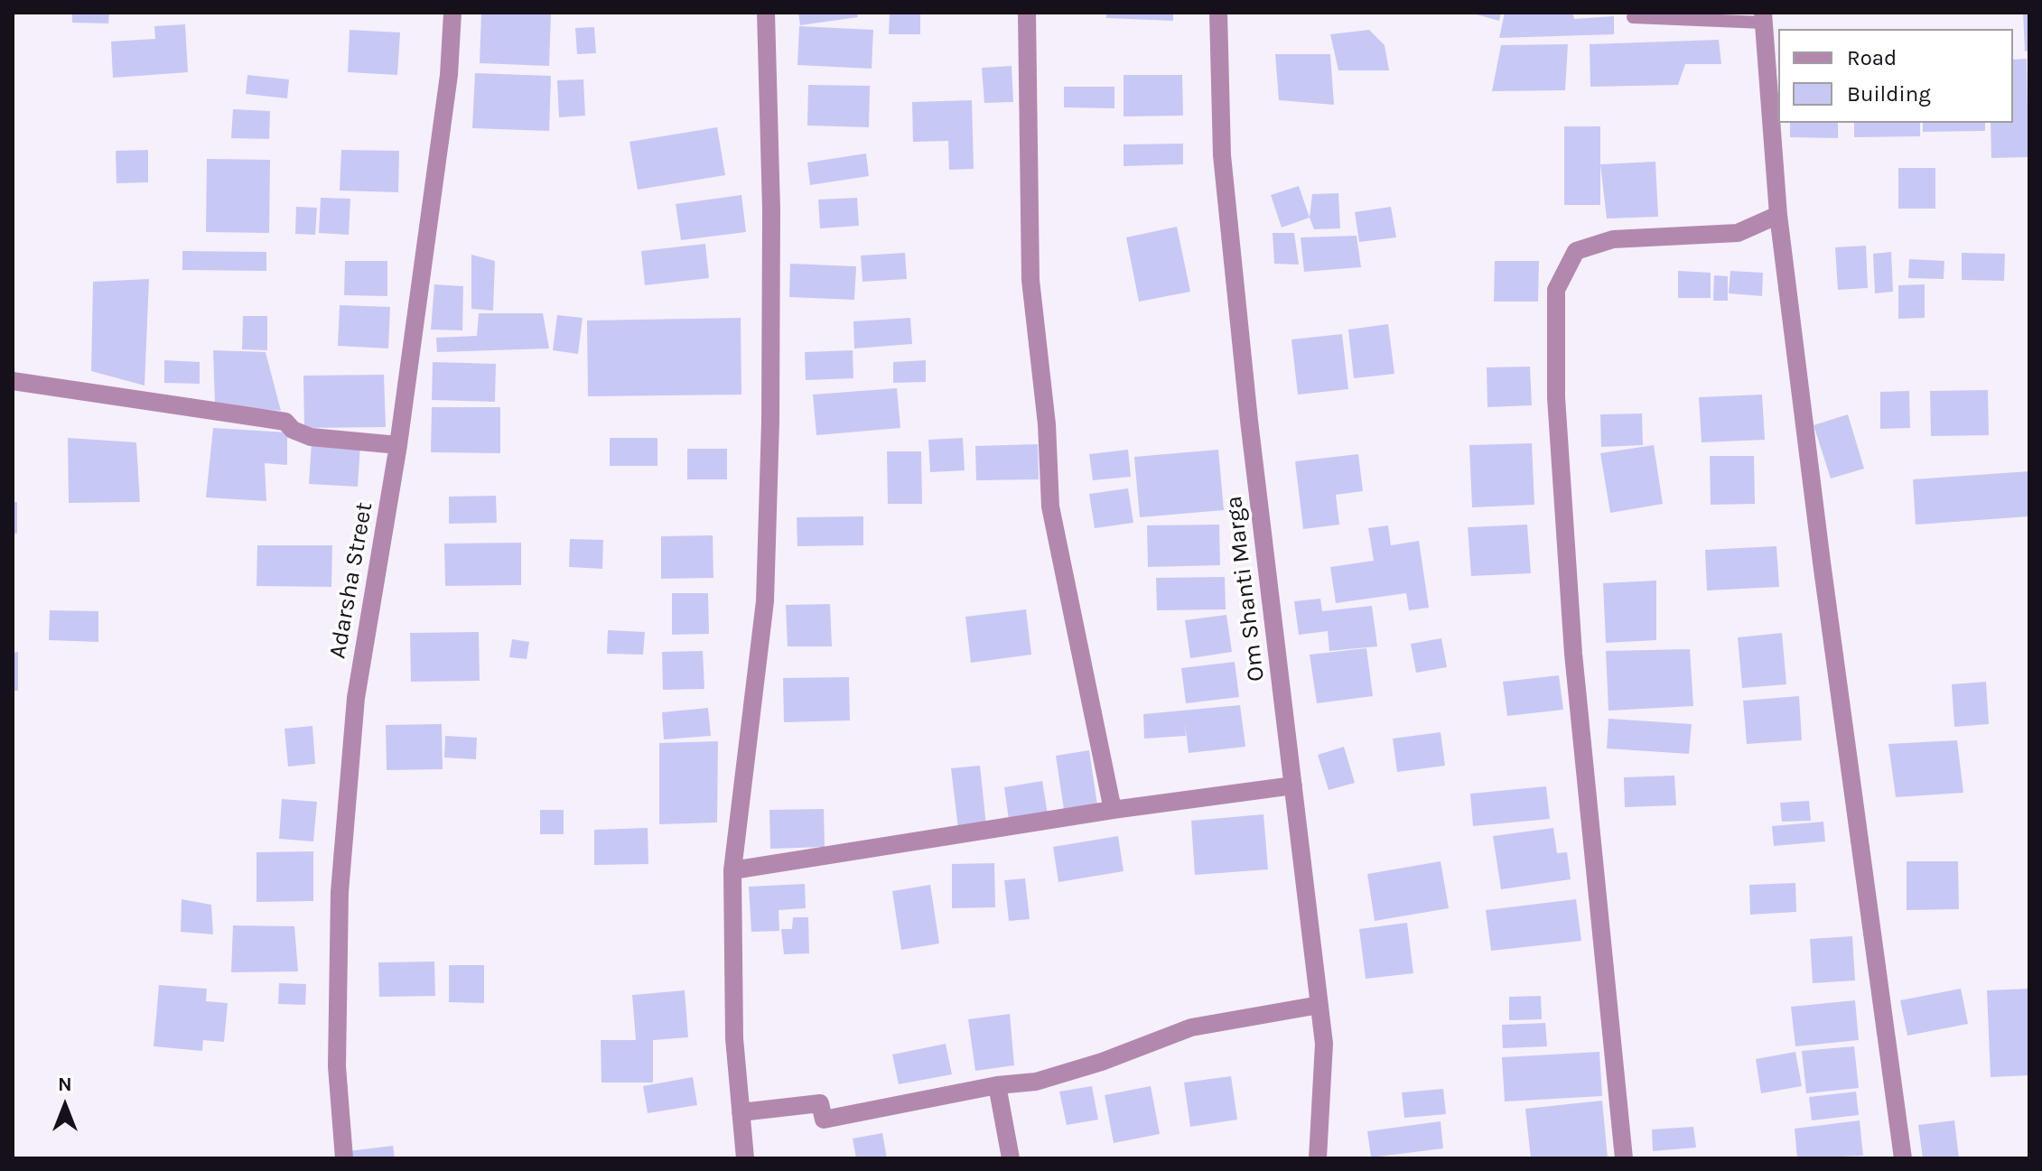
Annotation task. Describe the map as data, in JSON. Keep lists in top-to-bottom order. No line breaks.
{"streets":{"street":["Adarsha Street","Om Shanti Marga"]},"legend":["Road","Building"],"north":"top"}
